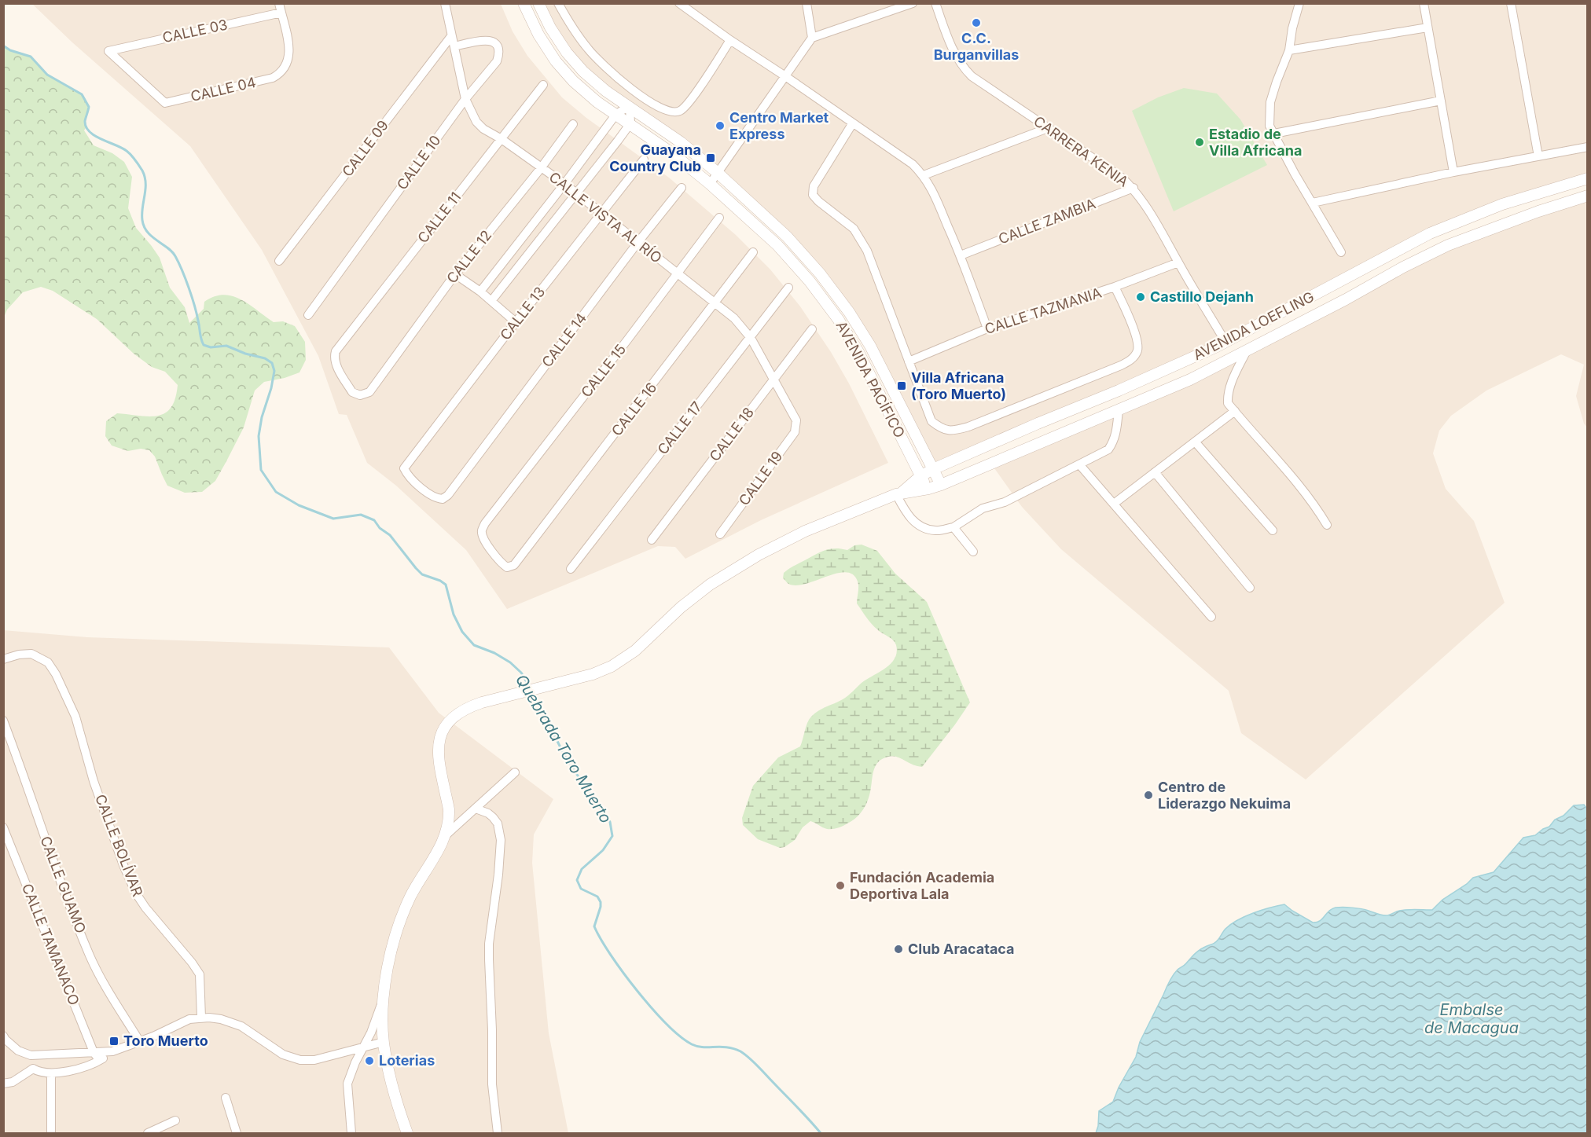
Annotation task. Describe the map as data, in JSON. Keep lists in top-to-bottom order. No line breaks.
{"streets":{"street":["CALLE 03","CALLE 04","CALLE 09","CARRERA KENIA","CALLE 10","CALLE 11","CALLE VISTA AL RÍO","CALLE ZAMBIA","CALLE 12","CALLE TAZMANIA","CALLE 13","AVENIDA LOEFLING","CALLE 14","CALLE 15","AVENIDA PACÍFICO","CALLE 16","CALLE 17","CALLE 18","CALLE 19","CALLE BOLÍVAR","CALLE GUAMO","CALLE TAMANACO"]},"crossings":[["CALLE 03","CALLE 04"],["CALLE 09","CALLE VISTA AL RÍO"],["CARRERA KENIA","CALLE ZAMBIA"],["CARRERA KENIA","CALLE TAZMANIA"],["CARRERA KENIA","AVENIDA LOEFLING"],["CALLE 10","CALLE VISTA AL RÍO"],["CALLE 11","CALLE VISTA AL RÍO"],["CALLE 11","CALLE 12"],["CALLE VISTA AL RÍO","CALLE 12"],["CALLE VISTA AL RÍO","CALLE 13"],["CALLE VISTA AL RÍO","CALLE 14"],["CALLE VISTA AL RÍO","CALLE 15"],["CALLE VISTA AL RÍO","CALLE 16"],["CALLE VISTA AL RÍO","CALLE 17"],["CALLE VISTA AL RÍO","CALLE 18"],["CALLE VISTA AL RÍO","CALLE 19"],["CALLE 13","CALLE 14"],["AVENIDA LOEFLING","AVENIDA PACÍFICO"],["CALLE 15","CALLE 16"]],"water":["Quebrada Toro Muerto","Embalse de Macagua"],"places":{"other":["C.C. Burganvillas","Centro Market Express","Estadio de Villa Africana","Castillo Dejanh","Centro de Liderazgo Nekuima","Fundación Academia Deportiva Lala","Club Aracataca","Loterias"],"transit":["Guayana Country Club","Villa Africana (Toro Muerto)","Toro Muerto"]}}
